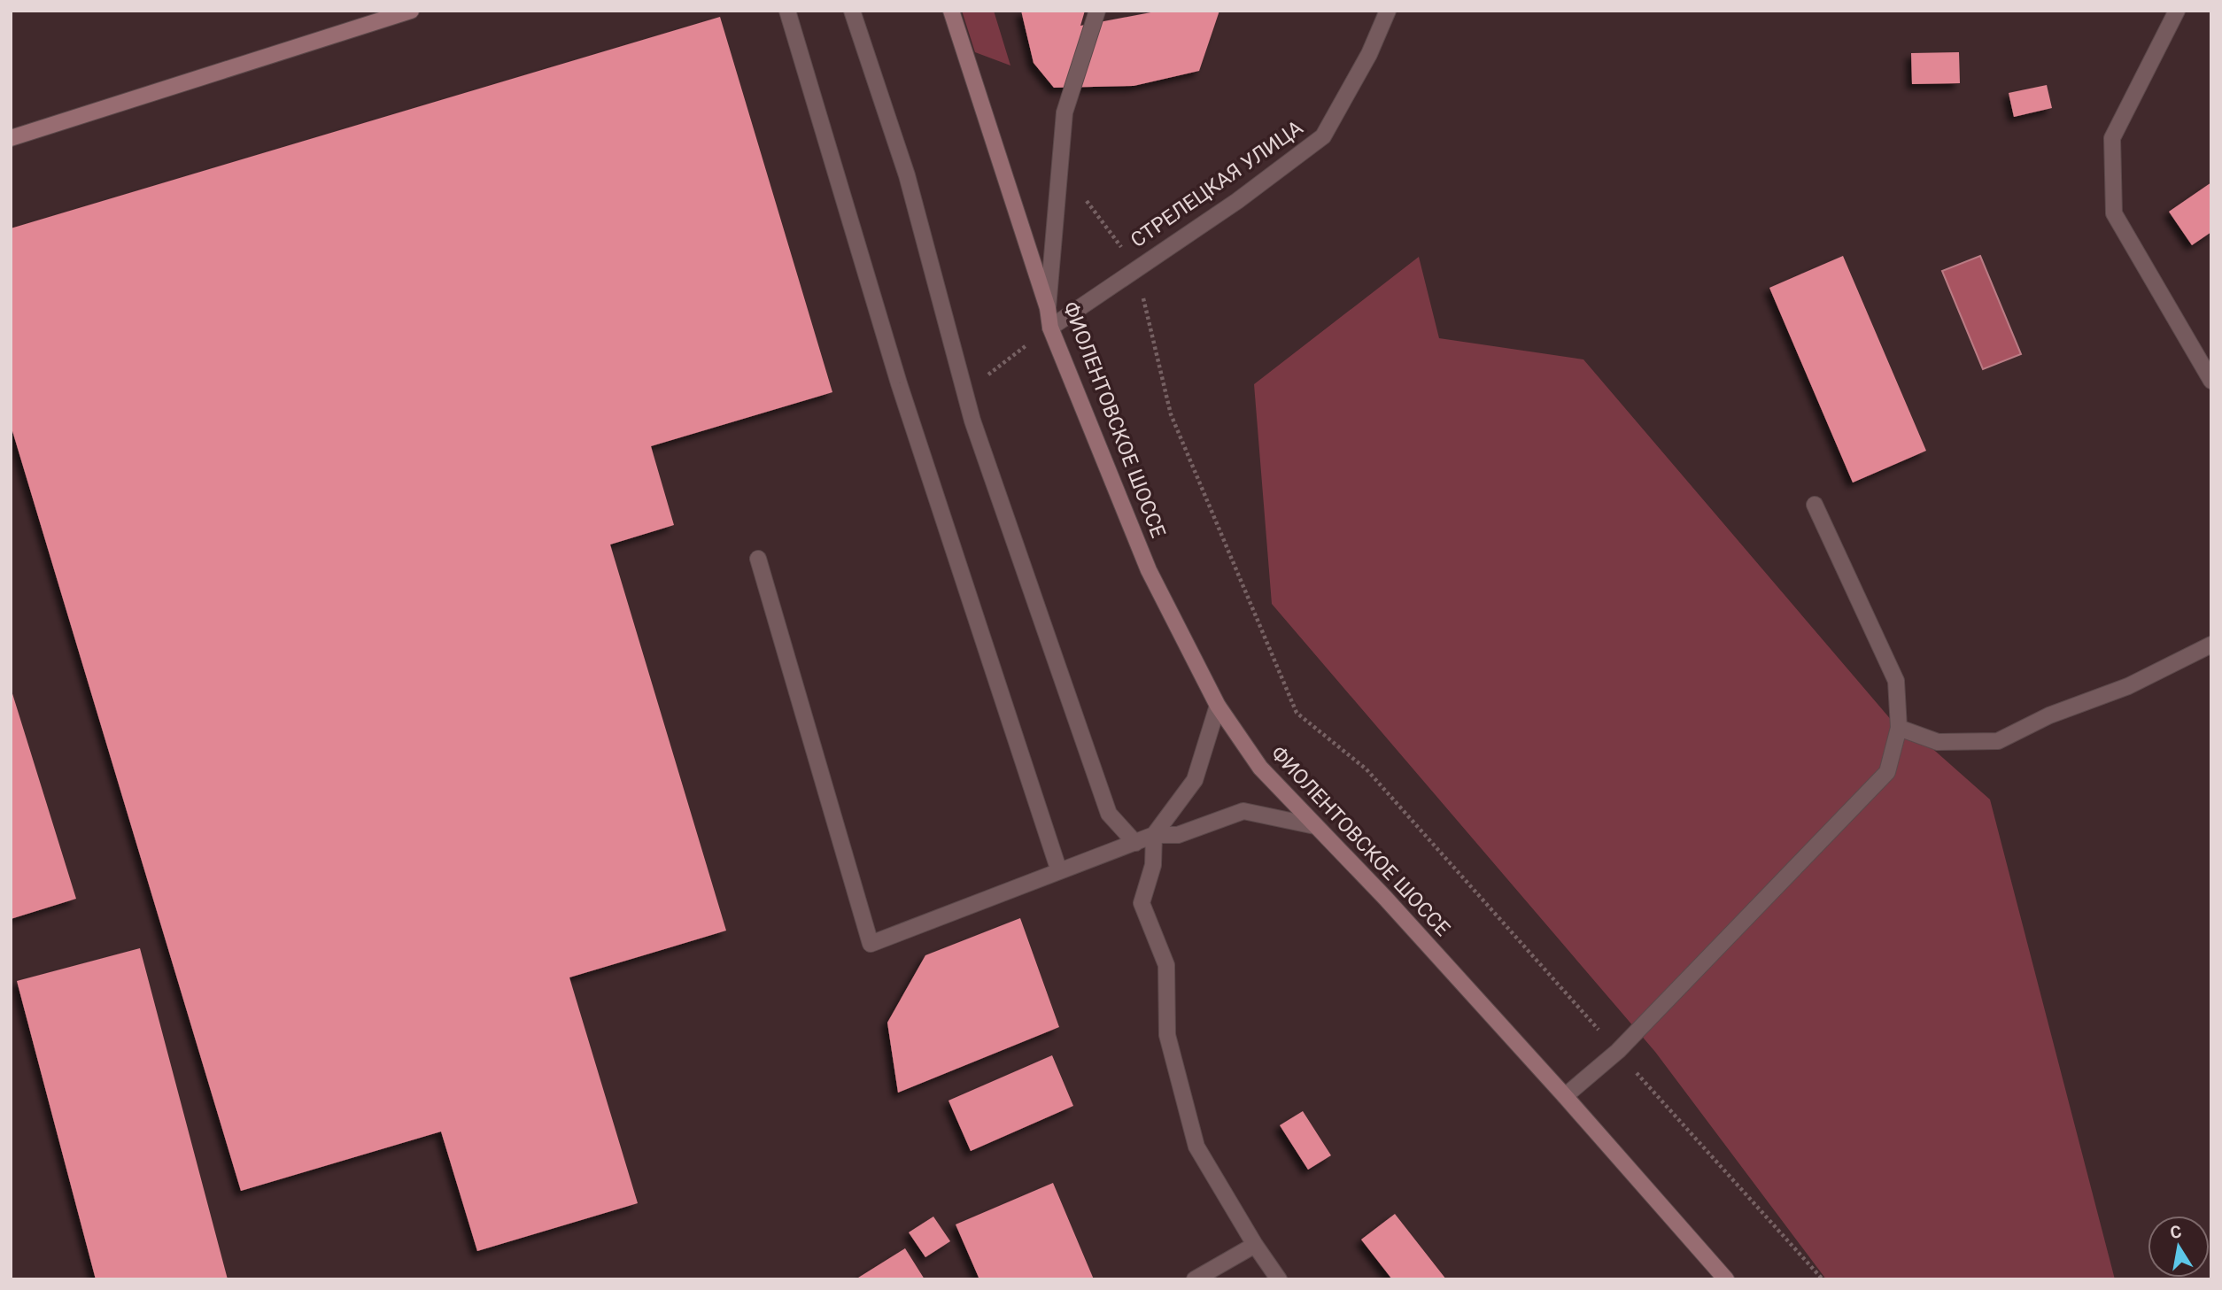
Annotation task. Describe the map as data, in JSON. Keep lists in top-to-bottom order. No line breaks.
{"streets":{"main road":["ФИОЛЕНТОВСКОЕ ШОССЕ"],"street":["СТРЕЛЕЦКАЯ УЛИЦА"]},"crossings":[["СТРЕЛЕЦКАЯ УЛИЦА","ФИОЛЕНТОВСКОЕ ШОССЕ"]],"north":"top"}
